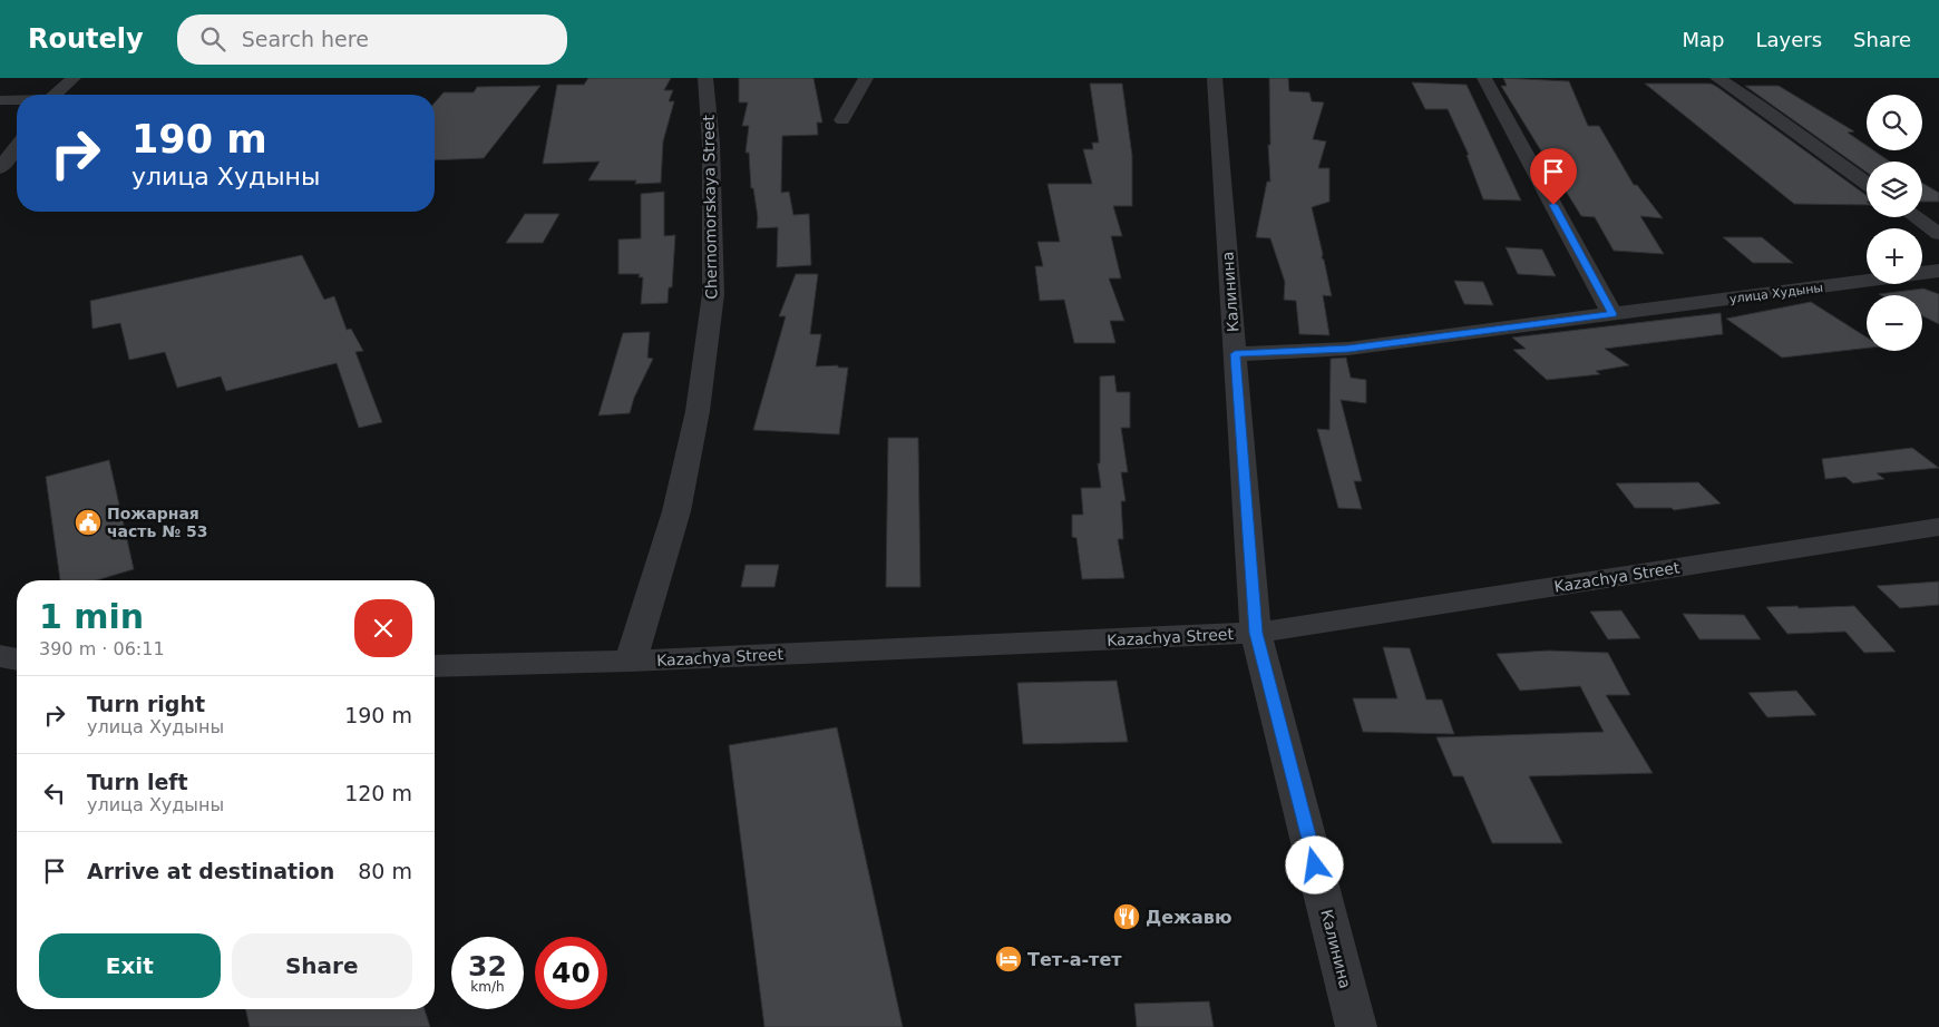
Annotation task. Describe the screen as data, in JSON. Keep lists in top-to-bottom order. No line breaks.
{"streets":{"street":["Chernomorskaya Street","Калинина","улица Худыны","Kazachya Street"]},"crossings":[["Chernomorskaya Street","Kazachya Street"],["Калинина","улица Худыны"],["Калинина","Kazachya Street"]],"places":{"public building":["Пожарная часть № 53"],"restaurant":["Дежавю"],"hotel":["Тет-а-тет"]},"page":{"header":"Routely","search":"Search here","nav":["Map","Layers","Share"],"map_buttons":["+","−"],"turn":["190 m","улица Худыны"],"heading":["1 min","390 m · 06:11"],"list":[{"name":"Turn right","note":"улица Худыны","value":"190 m"},{"name":"Turn left","note":"улица Худыны","value":"120 m"},{"name":"Arrive at destination","value":"80 m"}],"buttons":["Exit","Share"],"speed":"32 km/h","limit":"40"}}
